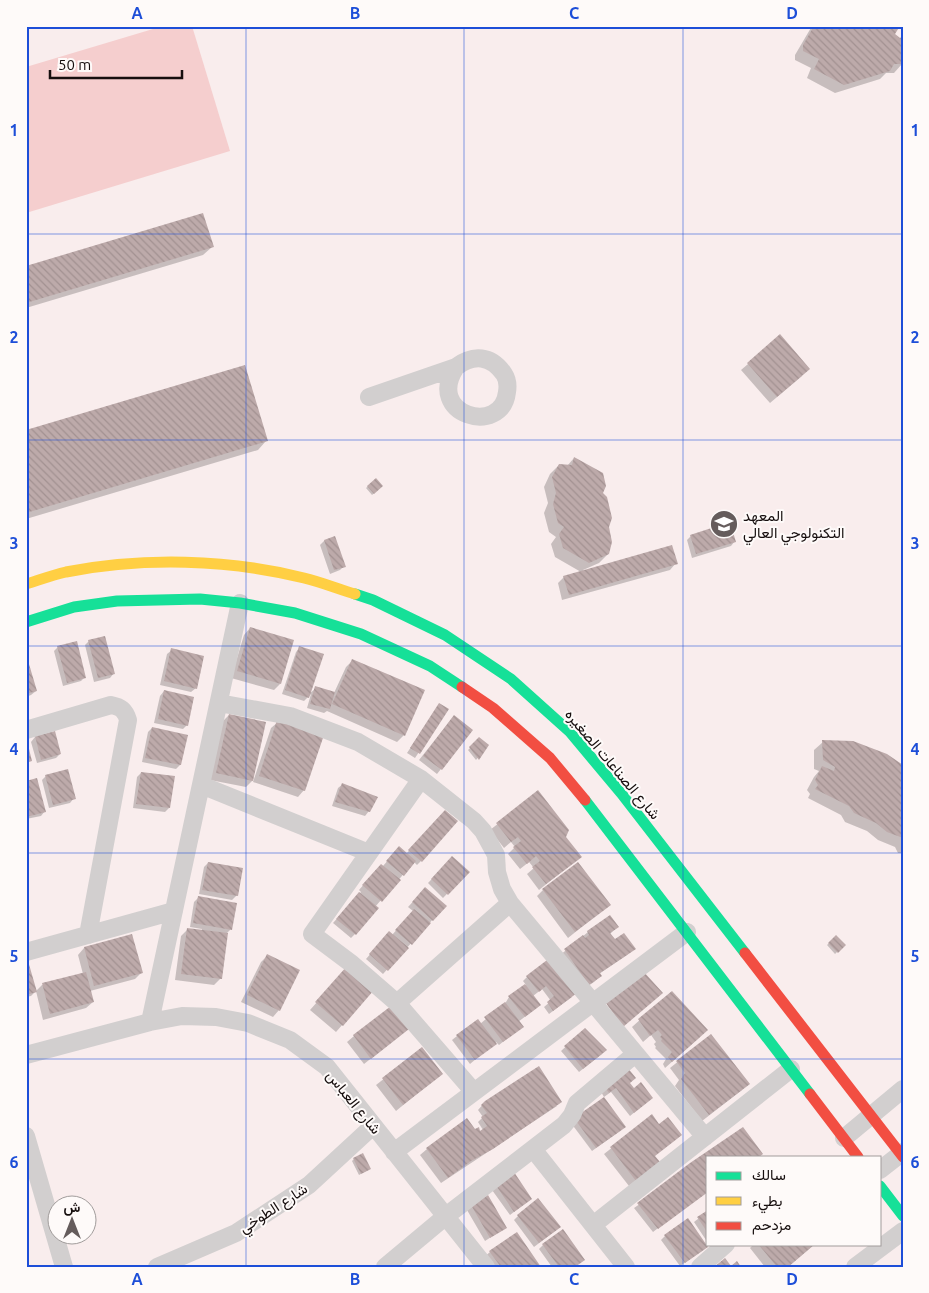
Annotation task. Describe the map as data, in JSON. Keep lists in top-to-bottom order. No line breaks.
{"streets":{"street":["شارع الصناعات الصغيره","شارع العباس","شارع الطوخي"]},"crossings":[["شارع العباس","شارع الطوخي"]],"places":{"school or university":["المعهد التكنولوجي العالي"]},"legend":["سالك","بطيء","مزدحم"],"scale_bar":"50 m","north":"top","grid":{"columns":["A","B","C","D"],"rows":["1","2","3","4","5","6"]}}
